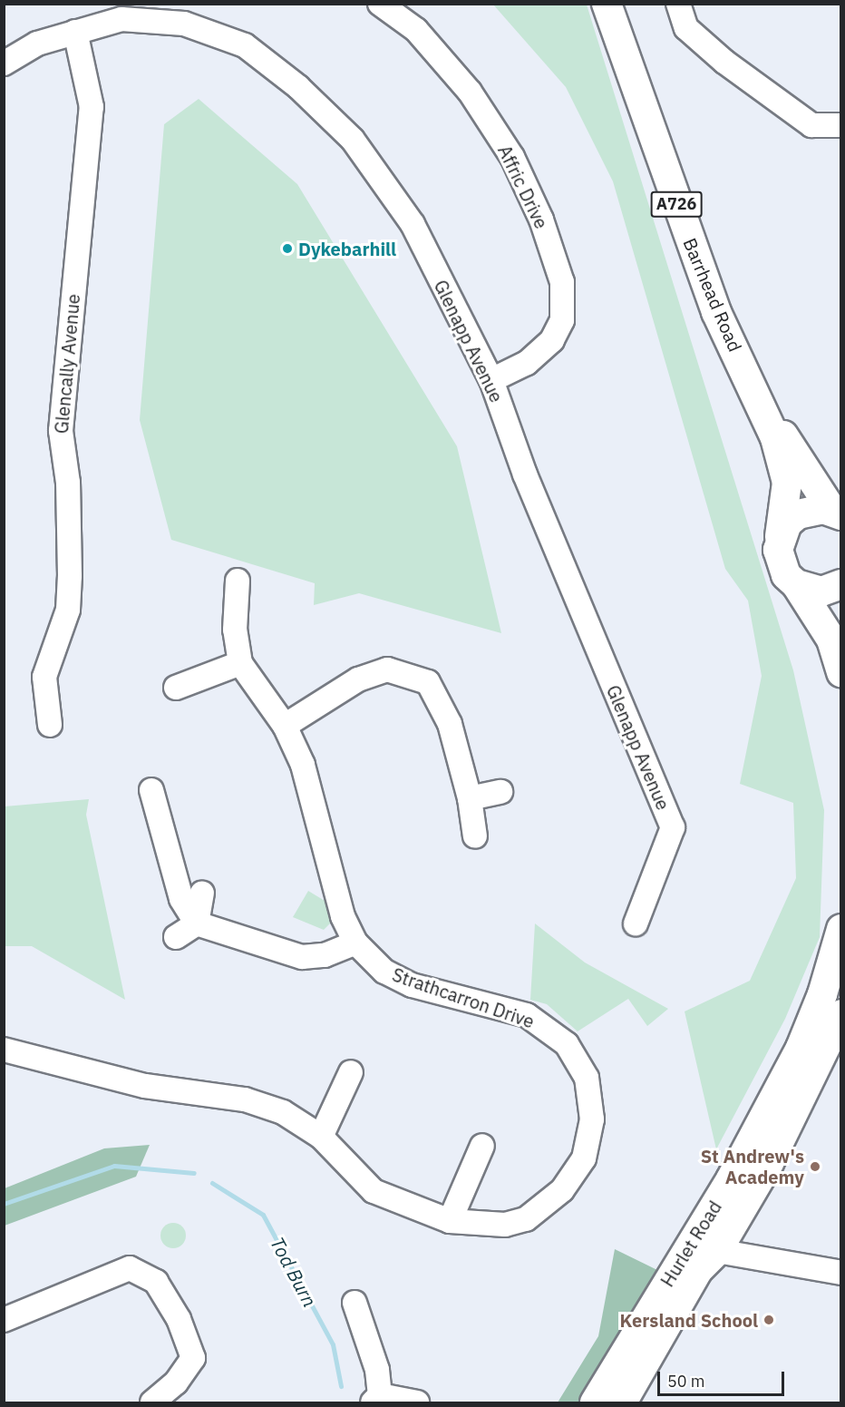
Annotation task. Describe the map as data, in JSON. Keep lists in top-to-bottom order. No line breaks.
{"streets":{"main road":["A726","Barrhead Road","Hurlet Road"],"street":["Affric Drive","Glenapp Avenue","Glencally Avenue","Strathcarron Drive"]},"crossings":[["Affric Drive","Glenapp Avenue"],["Glenapp Avenue","Glencally Avenue"]],"water":["Tod Burn"],"places":["Dykebarhill","St Andrew's Academy","Kersland School"],"scale_bar":"50 m"}
